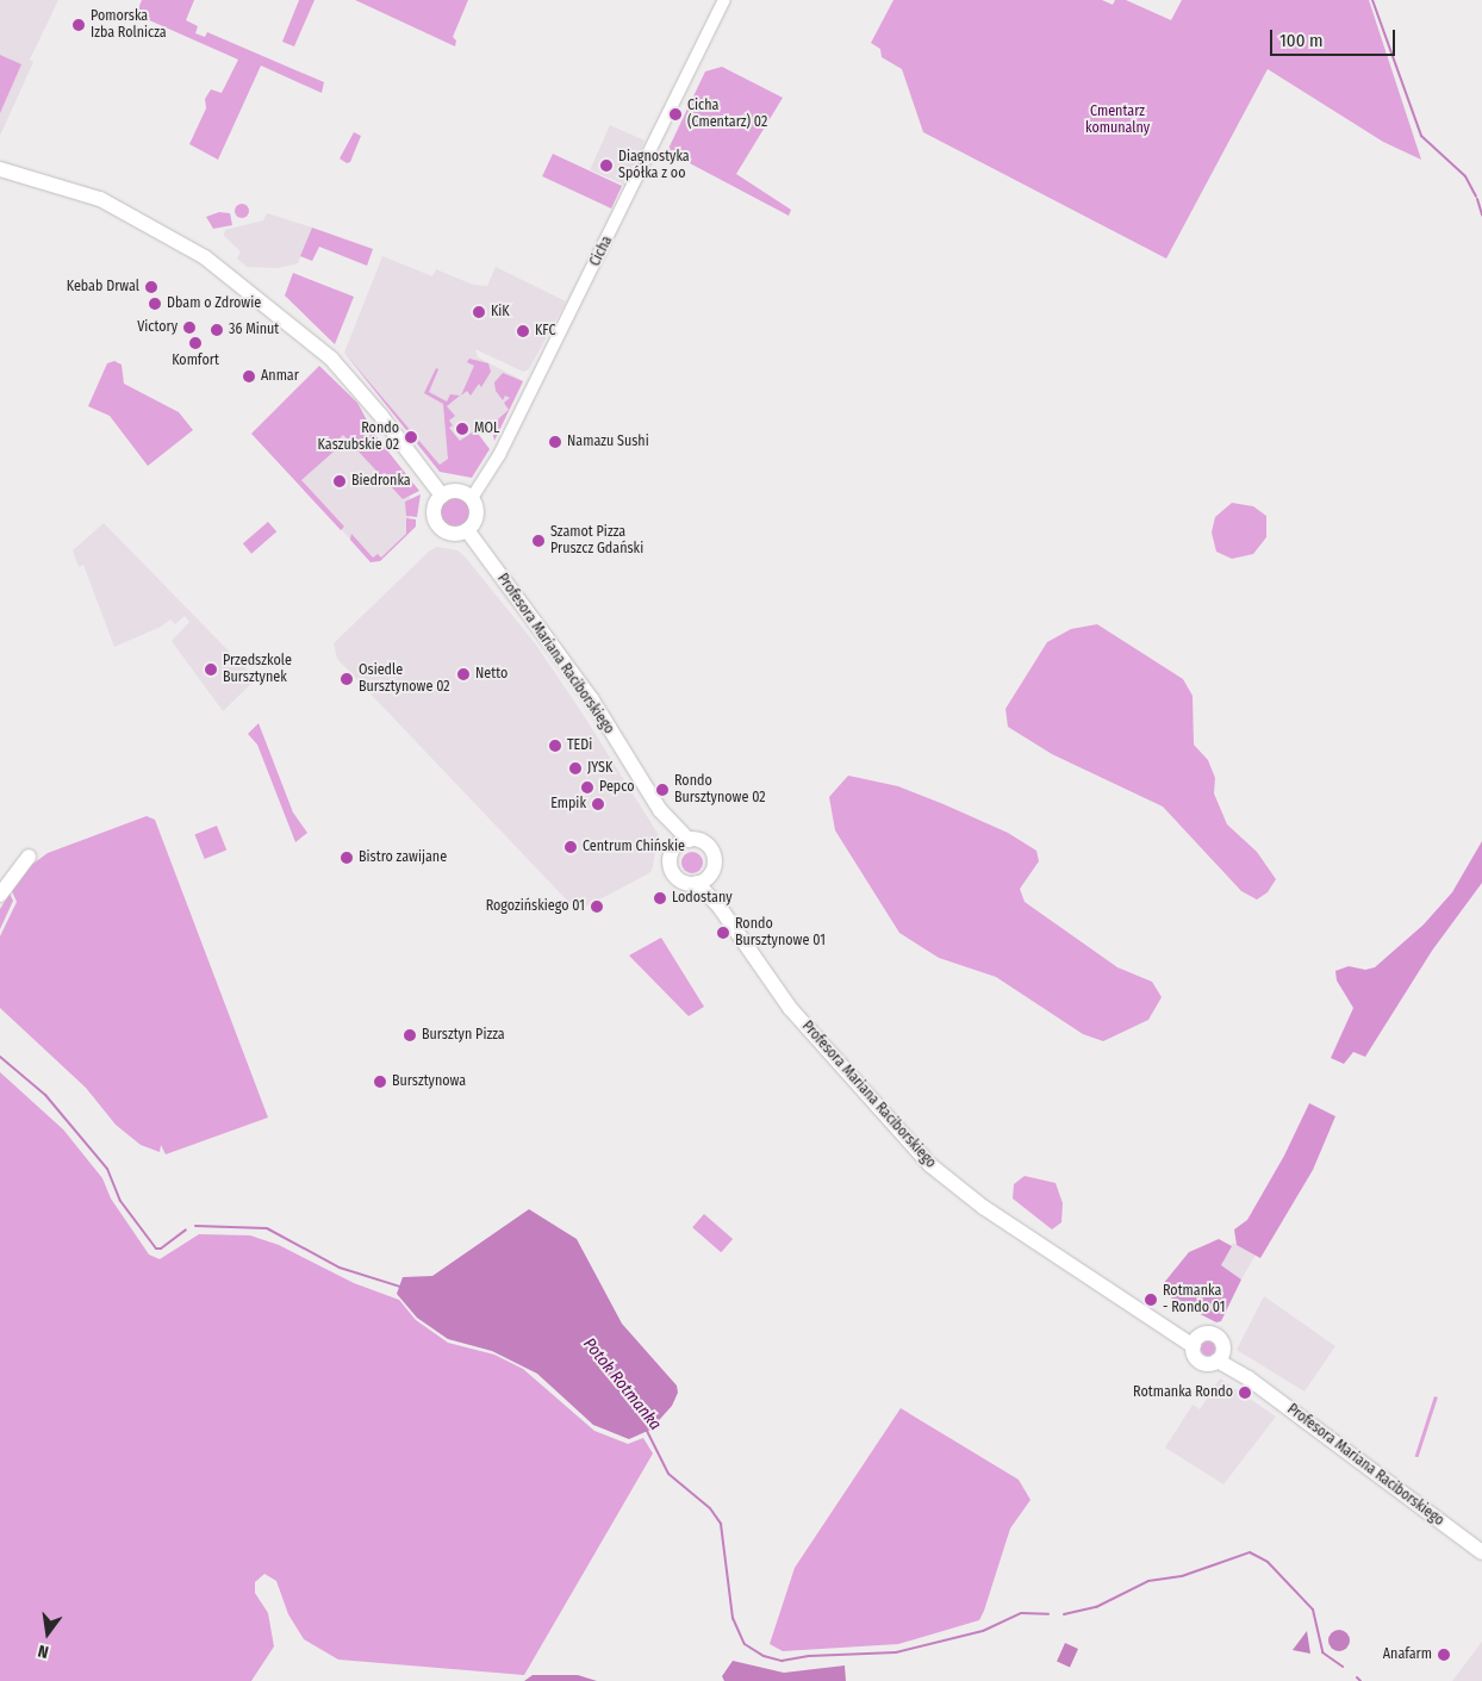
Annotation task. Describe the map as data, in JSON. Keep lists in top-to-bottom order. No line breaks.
{"streets":{"main road":["Profesora Mariana Raciborskiego"],"street":["Cicha"]},"crossings":[["Cicha","Profesora Mariana Raciborskiego"]],"water":["Potok Rotmanka"],"parks":["Cmentarz komunalny"],"places":["Pomorska Izba Rolnicza","Cicha (Cmentarz) 02","Diagnostyka Spółka z oo","Kebab Drwal","Dbam o Zdrowie","KiK","Victory","36 Minut","KFC","Komfort","Anmar","MOL","Rondo Kaszubskie 02","Namazu Sushi","Biedronka","Szamot Pizza Pruszcz Gdański","Przedszkole Bursztynek","Netto","Osiedle Bursztynowe 02","TEDi","JYSK","Pepco","Rondo Bursztynowe 02","Empik","Centrum Chińskie","Bistro zawijane","Lodostany","Rogozińskiego 01","Rondo Bursztynowe 01","Bursztyn Pizza","Bursztynowa","Rotmanka - Rondo 01","Rotmanka Rondo","Anafarm"],"scale_bar":"100 m","north":"bottom"}
